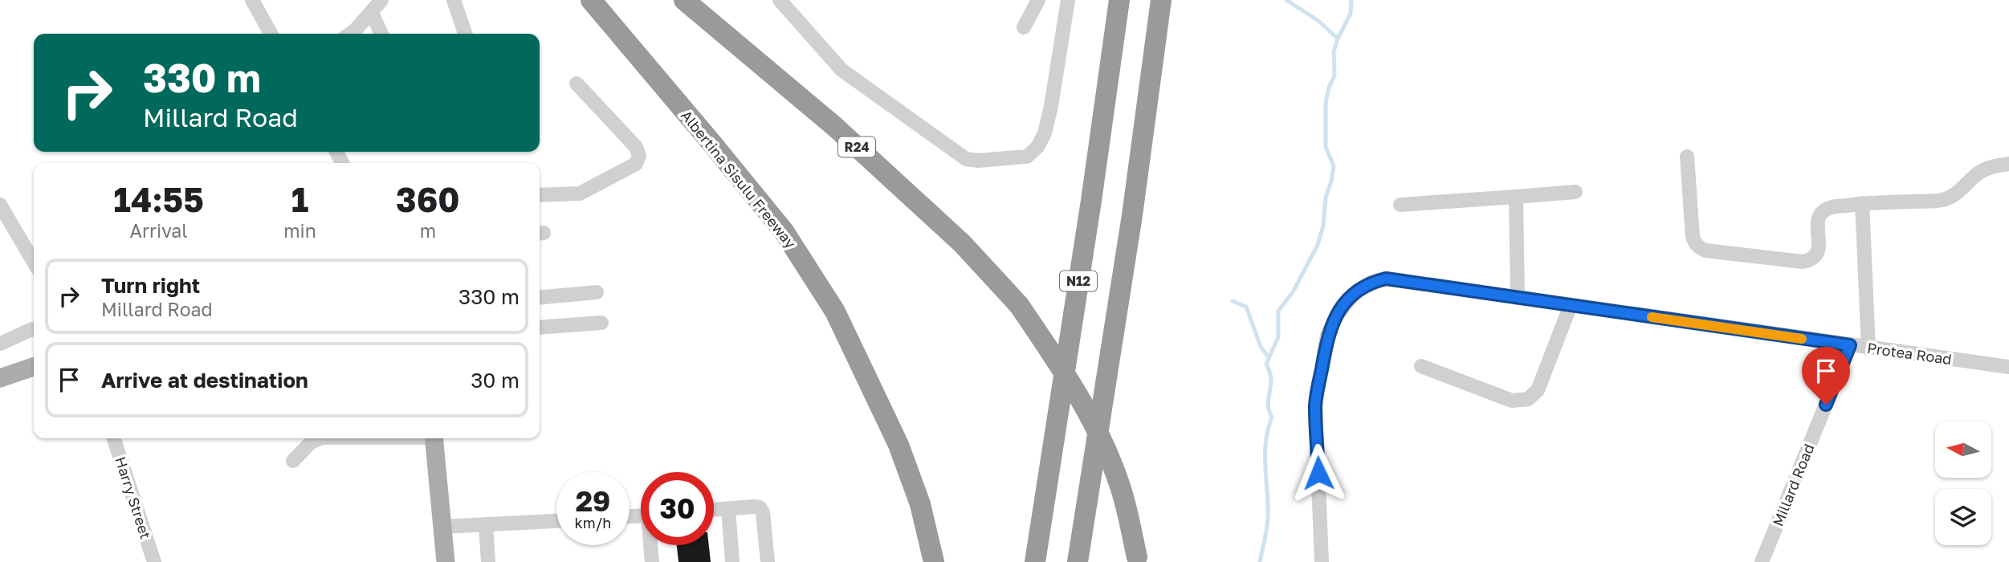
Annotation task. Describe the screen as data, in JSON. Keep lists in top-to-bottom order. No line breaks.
{"streets":{"highway":["R24","Albertina Sisulu Freeway","N12"],"street":["Protea Road","Millard Road","Harry Street"]},"crossings":[["Protea Road","Millard Road"]],"north":"left","page":{"turn":["330 m","Millard Road"],"eta":["14:55","Arrival","1","min","360","m"],"list":[{"name":"Turn right","note":"Millard Road","value":"330 m"},{"name":"Arrive at destination","value":"30 m"}],"speed":"29 km/h","limit":"30"}}
